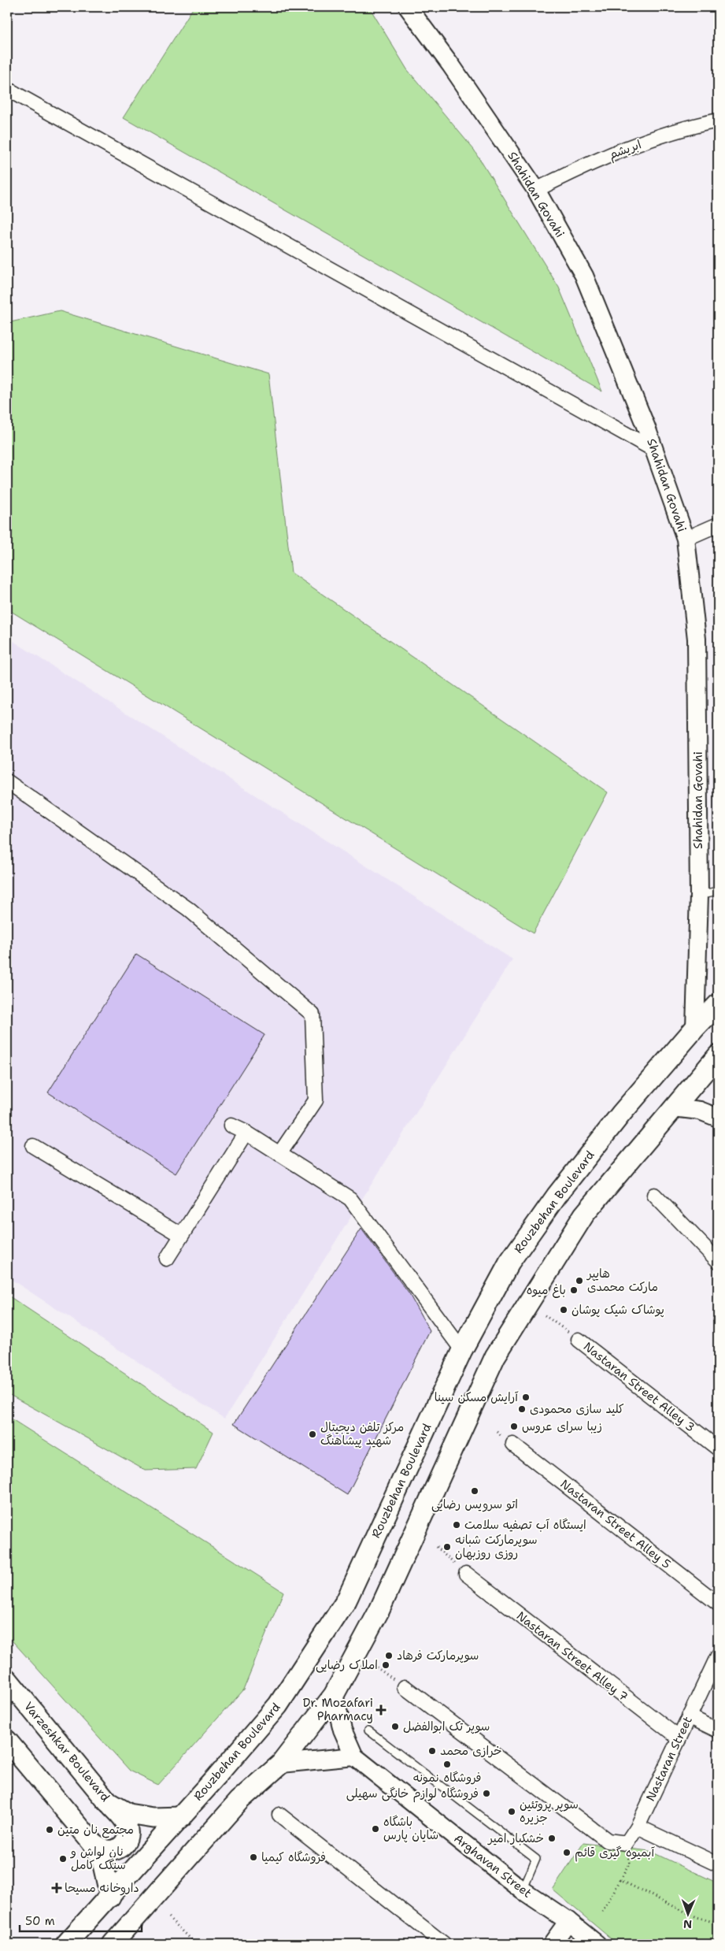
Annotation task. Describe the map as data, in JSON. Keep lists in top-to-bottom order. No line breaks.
{"streets":{"main road":["Rouzbehan Boulevard","Varzeshkar Boulevard"],"street":["ابریشم","Shahidan Govahi","Nastaran Street Alley 3","Nastaran Street Alley 5","Nastaran Street Alley 7","Nastaran Street","Arghavan Street"]},"crossings":[["ابریشم","Shahidan Govahi"],["Shahidan Govahi","Rouzbehan Boulevard"],["Rouzbehan Boulevard","Varzeshkar Boulevard"],["Nastaran Street Alley 7","Nastaran Street"]],"places":{"other":["هایپر مارکت محمدی","باغ میوه","پوشاک شیک پوشان","آرایش مسکن سینا","کلید سازی محمودی","زیبا سرای عروس","مرکز تلفن دیجیتال شهید پیشاهنگ","اتو سرویس رضایی","ایستگاه آب تصفیه سلامت","سوپرمارکت شبانه روزی روزبهان","سوپرمارکت فرهاد","املاک رضایی","سوپر تک ابوالفضل","خرازی محمد","فروشگاه نمونه","فروشگاه لوازم خانگی سهیلی","سوپر پروتئین جزیره","باشگاه شایان پارس","مجتمع نان متین","خشکبار امیر","آبمیوه گیری قائم","فروشگاه کیمیا","نان لواش و سنگک کامل"],"health":["Dr. Mozafari Pharmacy","داروخانه مسیحا"]},"scale_bar":"50 m","north":"bottom"}
